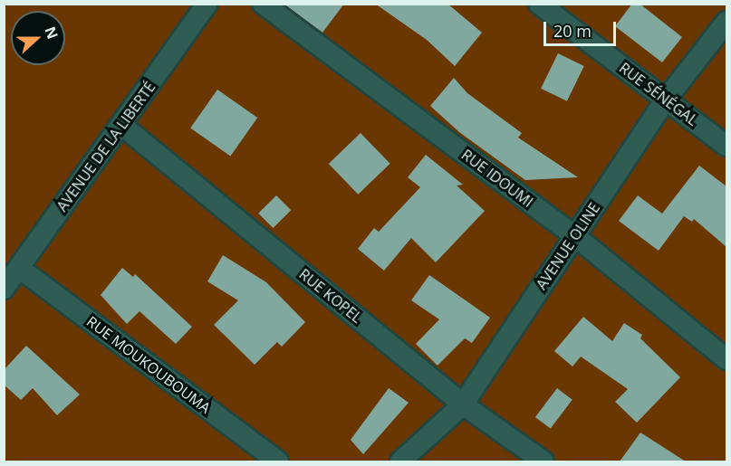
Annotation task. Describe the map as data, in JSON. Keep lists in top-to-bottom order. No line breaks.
{"streets":{"street":["RUE SÉNÉGAL","AVENUE DE LA LIBERTÉ","RUE IDOUMI","AVENUE OLINE","RUE KOPEL","RUE MOUKOUBOUMA"]},"crossings":[["RUE SÉNÉGAL","AVENUE OLINE"],["AVENUE DE LA LIBERTÉ","RUE KOPEL"],["AVENUE DE LA LIBERTÉ","RUE MOUKOUBOUMA"],["RUE IDOUMI","AVENUE OLINE"],["AVENUE OLINE","RUE KOPEL"]],"scale_bar":"20 m","north":"right"}
